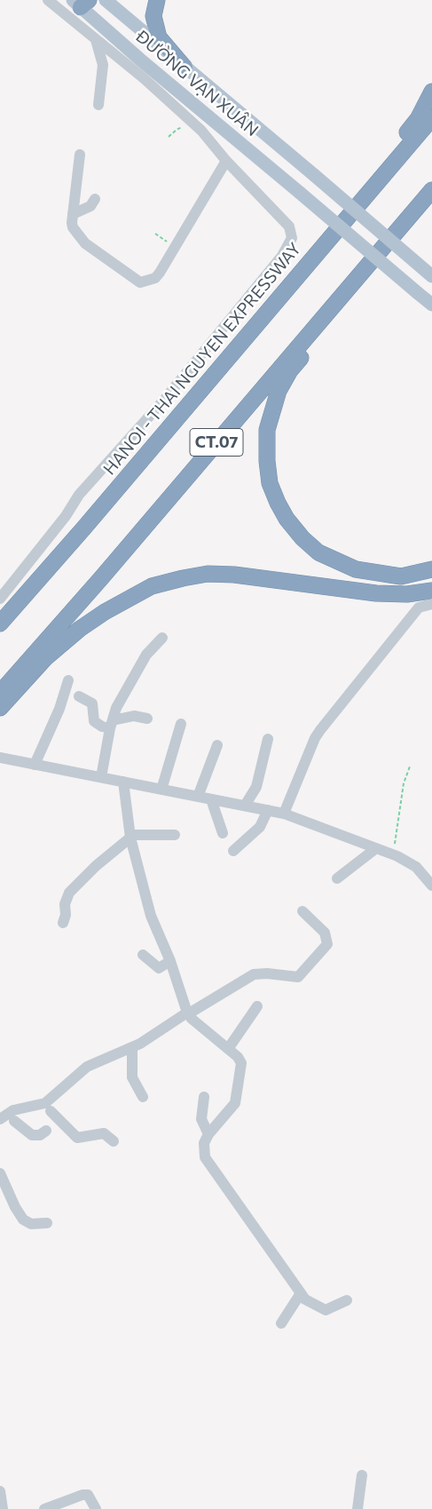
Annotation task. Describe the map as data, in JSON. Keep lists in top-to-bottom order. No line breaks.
{"streets":{"highway":["HANOI - THAI NGUYEN EXPRESSWAY","CT.07"],"main road":["ĐƯỜNG VẠN XUÂN"]}}
